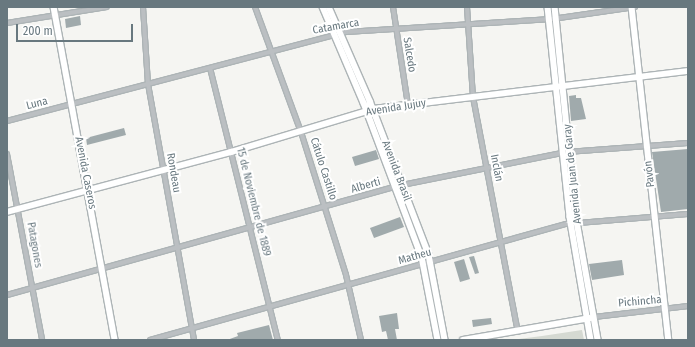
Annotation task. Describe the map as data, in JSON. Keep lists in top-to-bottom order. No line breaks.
{"streets":{"main road":["Avenida Jujuy","Avenida Brasil","Avenida Caseros","Avenida Juan de Garay","Pavón"],"street":["Catamarca","Salcedo","Luna","Inclán","Cátulo Castillo","Rondeau","Alberti","15 de Noviembre de 1889","Patagones","Matheu","Pichincha"]},"crossings":[["Catamarca","Salcedo"],["Catamarca","Luna"],["Catamarca","Inclán"],["Catamarca","Cátulo Castillo"],["Catamarca","Avenida Brasil"],["Catamarca","Avenida Caseros"],["Catamarca","Rondeau"],["Catamarca","Avenida Juan de Garay"],["Catamarca","Pavón"],["Catamarca","15 de Noviembre de 1889"],["Salcedo","Avenida Jujuy"],["Luna","Avenida Caseros"],["Avenida Jujuy","Inclán"],["Avenida Jujuy","Cátulo Castillo"],["Avenida Jujuy","Avenida Brasil"],["Avenida Jujuy","Avenida Caseros"],["Avenida Jujuy","Rondeau"],["Avenida Jujuy","Avenida Juan de Garay"],["Avenida Jujuy","Pavón"],["Avenida Jujuy","15 de Noviembre de 1889"],["Avenida Jujuy","Patagones"],["Inclán","Alberti"],["Inclán","Matheu"],["Cátulo Castillo","Alberti"],["Cátulo Castillo","Matheu"],["Avenida Brasil","Alberti"],["Avenida Brasil","Matheu"],["Avenida Caseros","Alberti"],["Rondeau","Alberti"],["Rondeau","Matheu"],["Avenida Juan de Garay","Alberti"],["Avenida Juan de Garay","Matheu"],["Avenida Juan de Garay","Pichincha"],["Pavón","Alberti"],["Pavón","Matheu"],["Pavón","Pichincha"],["Alberti","15 de Noviembre de 1889"],["Alberti","Patagones"],["15 de Noviembre de 1889","Matheu"]],"scale_bar":"200 m"}
